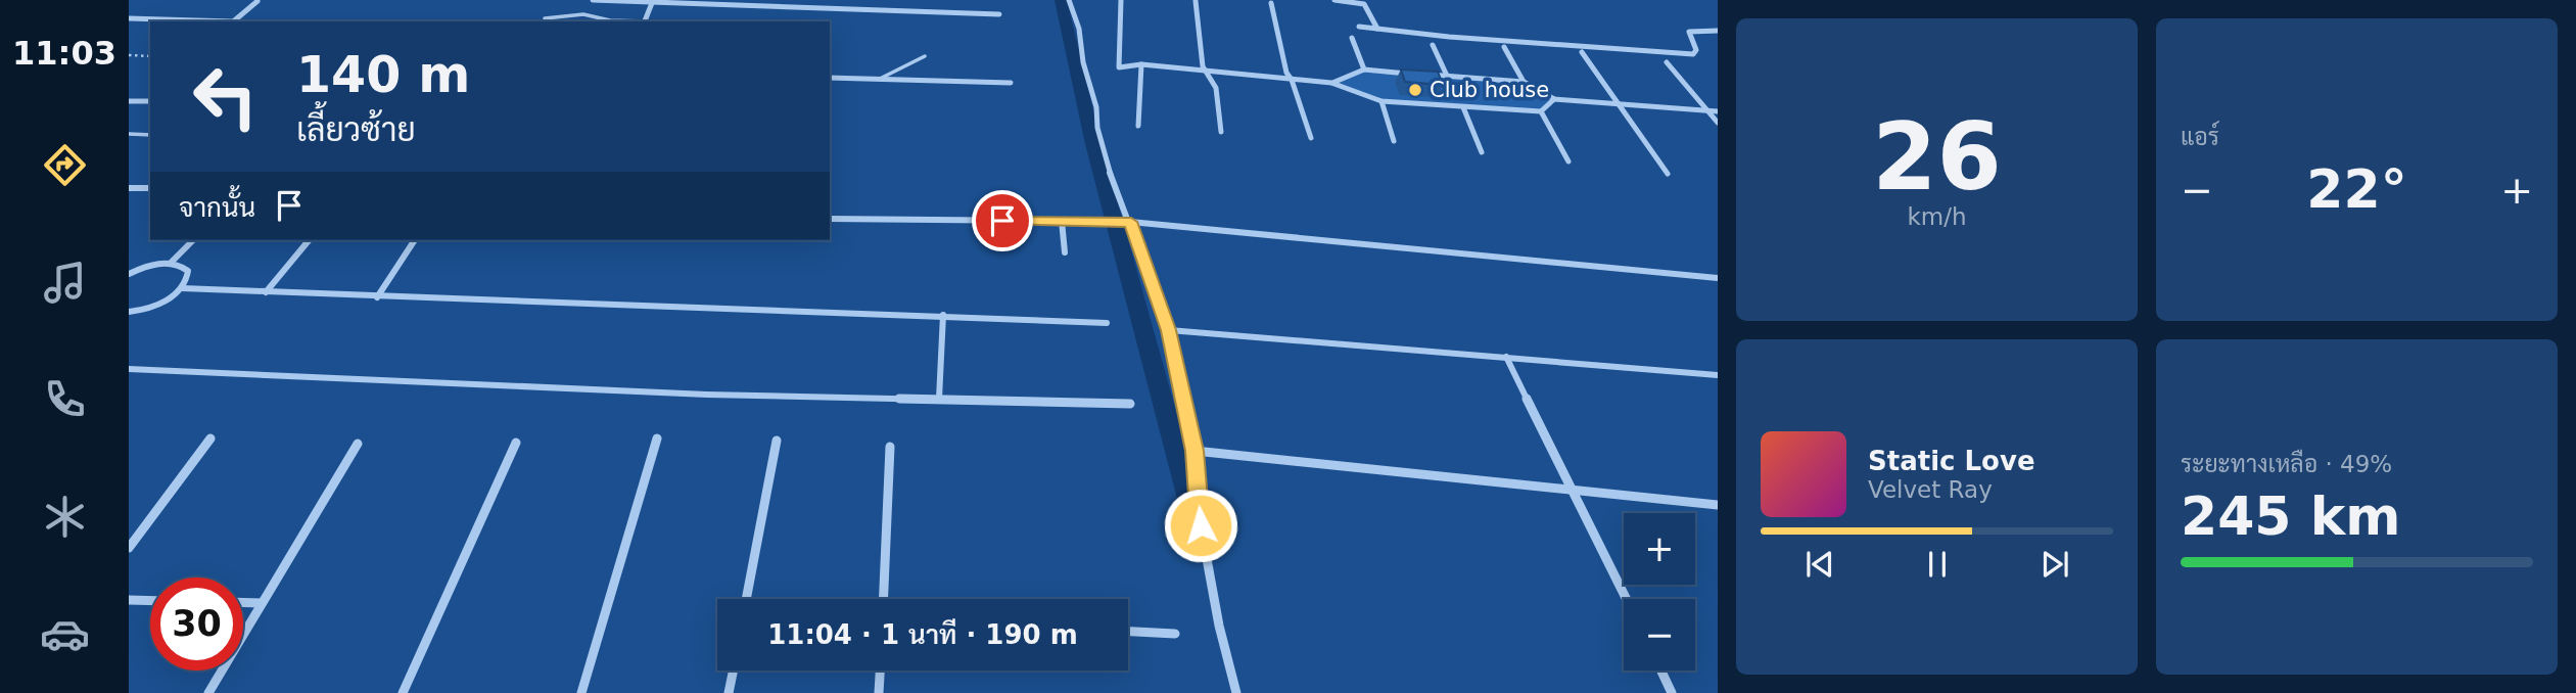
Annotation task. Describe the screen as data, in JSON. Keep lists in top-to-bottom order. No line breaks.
{"places":["Club house"],"page":{"tabs":"11:03","tile":[["26","km/h"],"แอร์",["ระยะทางเหลือ · 49%","245 km"]],"turn":["140 m","เลี้ยวซ้าย"],"heat":["−","22°","+"],"then":"จากนั้น","song":["Static Love","Velvet Ray"],"map_buttons":["+","−"],"limit":"30","trip":"11:04 · 1 นาที · 190 m"}}
